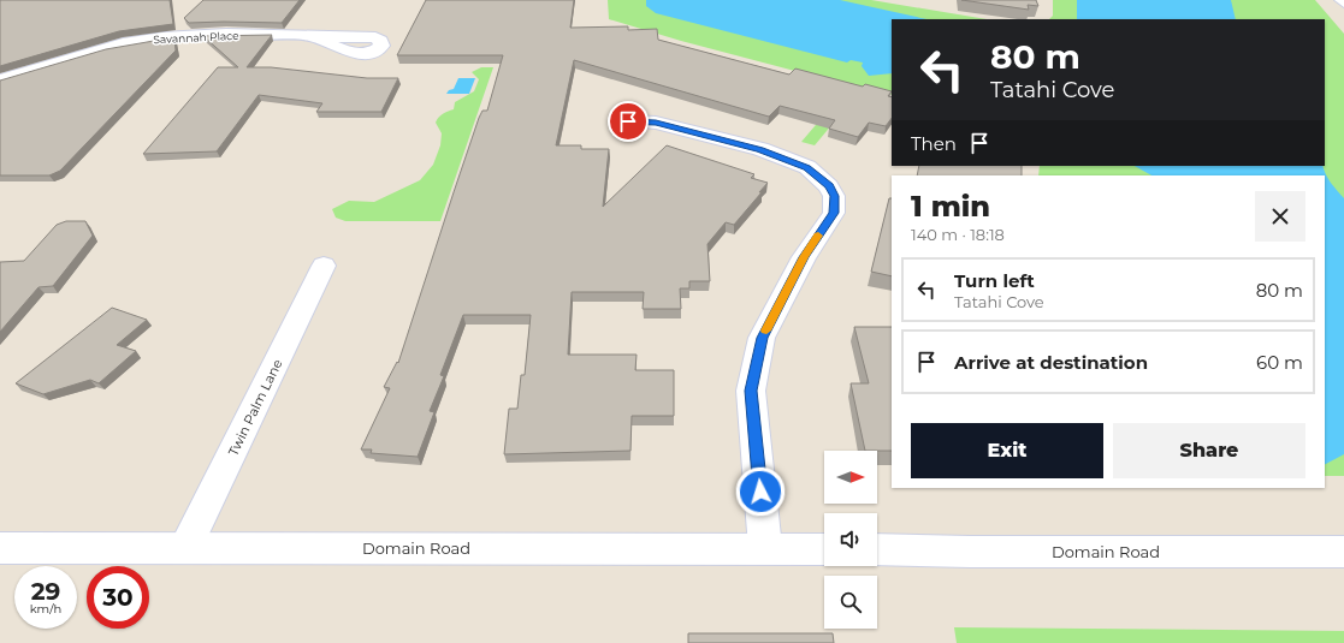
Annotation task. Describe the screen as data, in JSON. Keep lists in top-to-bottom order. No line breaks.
{"streets":{"street":["Savannah Place","Twin Palm Lane","Domain Road"]},"crossings":[["Twin Palm Lane","Domain Road"]],"north":"right","page":{"turn":["80 m","Tatahi Cove"],"then":"Then","heading":["1 min","140 m · 18:18"],"list":[{"name":"Turn left","note":"Tatahi Cove","value":"80 m"},{"name":"Arrive at destination","value":"60 m"}],"buttons":["Exit","Share"],"speed":"29 km/h","limit":"30"}}
